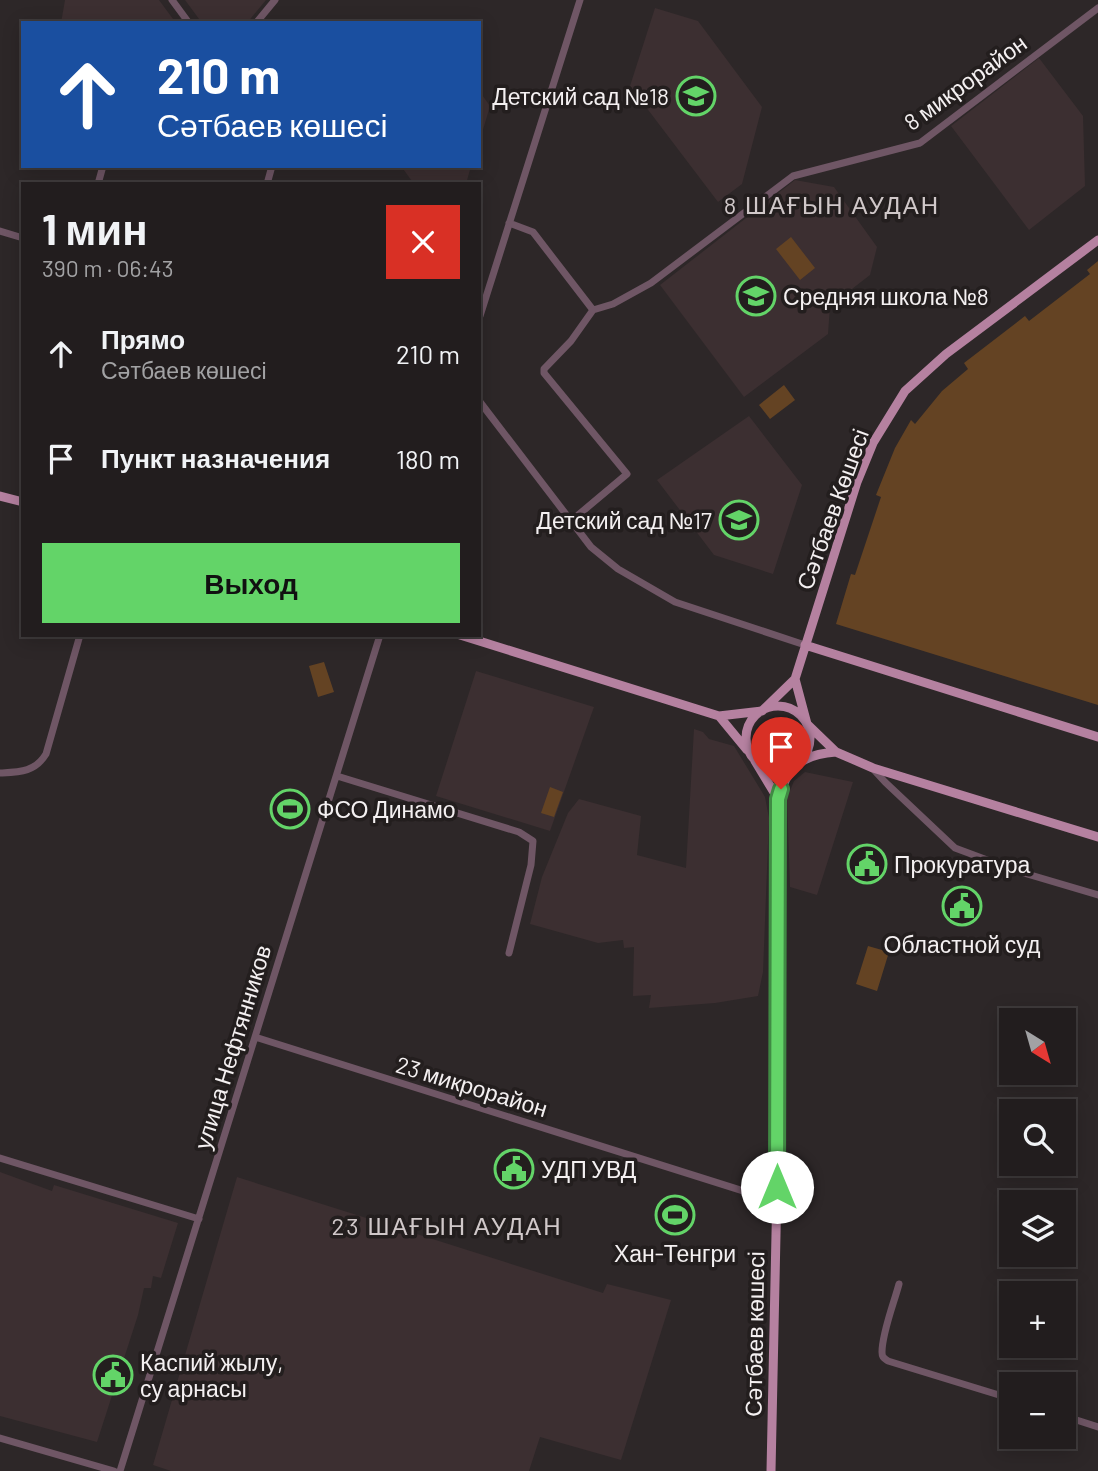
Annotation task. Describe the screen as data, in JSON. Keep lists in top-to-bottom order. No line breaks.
{"streets":{"main road":["Сәтбаев Көшесі","Сәтбаев көшесі"],"street":["8 микрорайон","улица Нефтянников","23 микрорайон"]},"crossings":[["улица Нефтянников","23 микрорайон"],["23 микрорайон","Сәтбаев көшесі"]],"districts":["8 ШАҒЫН АУДАН","23 ШАҒЫН АУДАН"],"places":{"school or university":["Детский сад №18","Средняя школа №8","Детский сад №17"],"sports":["ФСО Динамо","Хан-Тенгри"],"public building":["Прокуратура","Областной суд","УДП УВД","Каспий жылу, су арнасы"]},"north":"bottom right","page":{"turn":["210 m","Сәтбаев көшесі"],"heading":["1 мин","390 m · 06:43"],"list":[{"name":"Прямо","note":"Сәтбаев көшесі","value":"210 m"},{"name":"Пункт назначения","value":"180 m"}],"buttons":"Выход","map_buttons":["+","−"]}}
